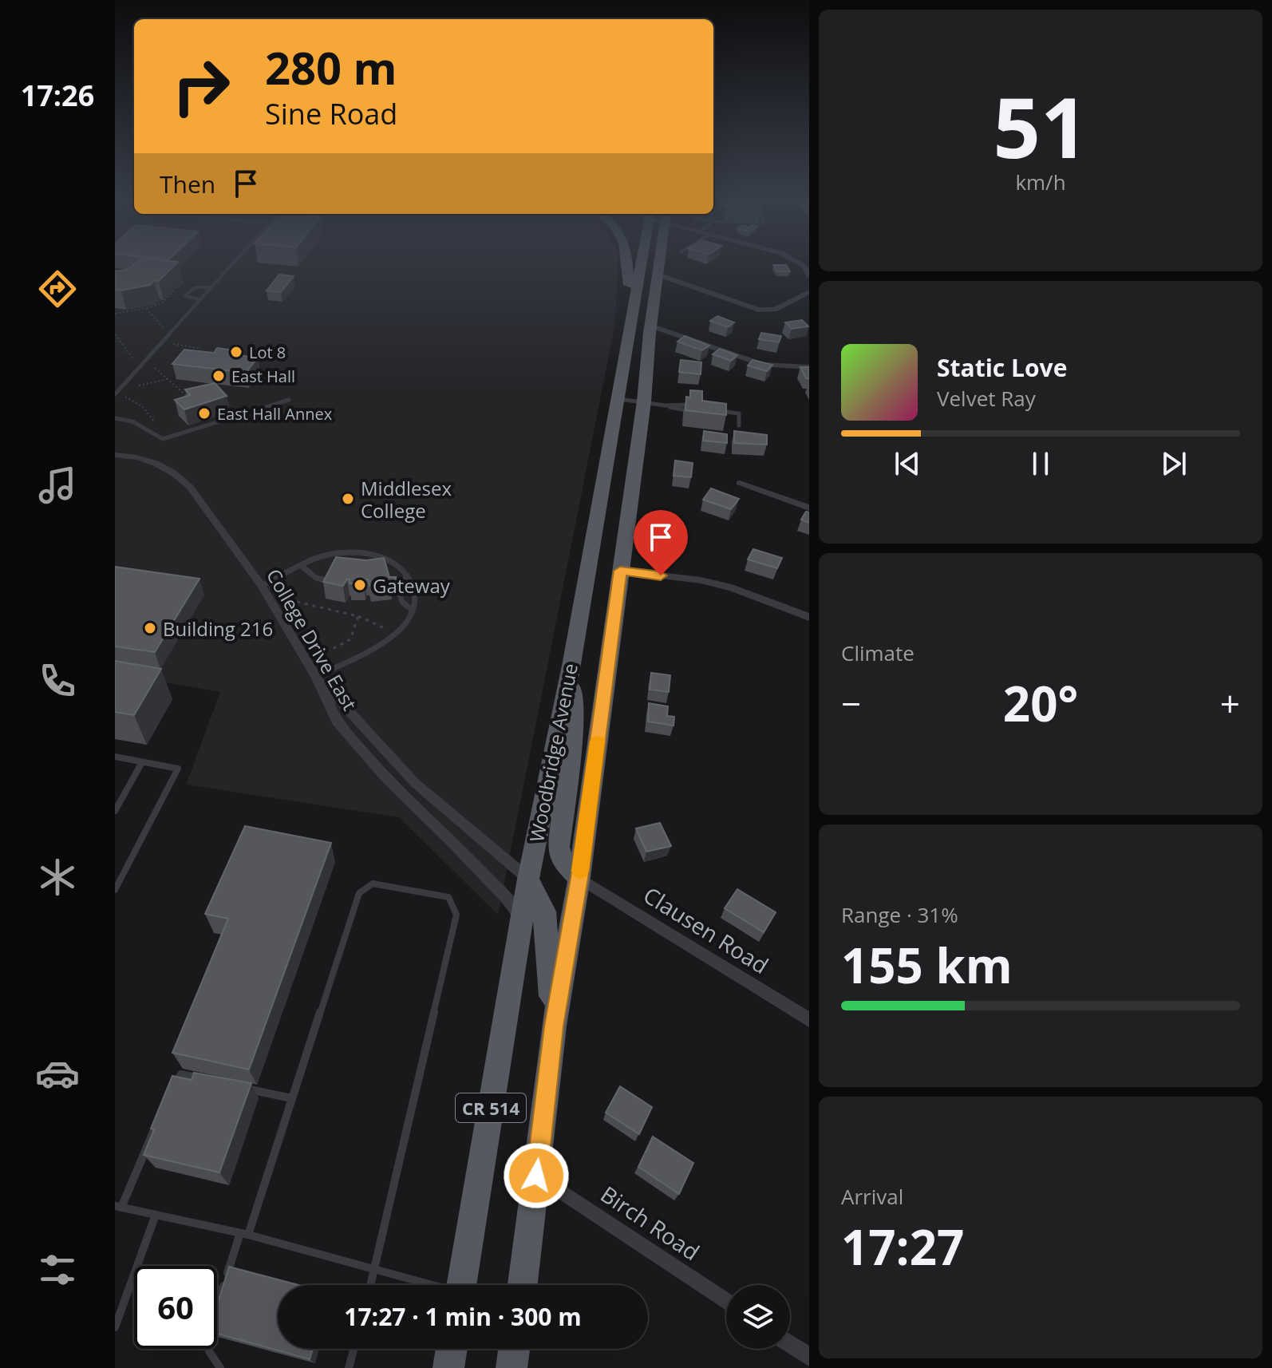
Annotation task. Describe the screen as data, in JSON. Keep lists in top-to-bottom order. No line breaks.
{"streets":{"main road":["Woodbridge Avenue","CR 514"],"street":["College Drive East","Clausen Road","Birch Road"]},"crossings":[["College Drive East","Woodbridge Avenue"],["Woodbridge Avenue","Clausen Road"],["Woodbridge Avenue","Birch Road"]],"places":["Lot 8","East Hall","East Hall Annex","Middlesex College","Gateway","Building 216"],"page":{"tabs":"17:26","tile":[["51","km/h"],"Climate",["Range · 31%","155 km"],["Arrival","17:27"]],"turn":["280 m","Sine Road"],"then":"Then","song":["Static Love","Velvet Ray"],"heat":["−","20°","+"],"limit":"60","trip":"17:27 · 1 min · 300 m"}}
